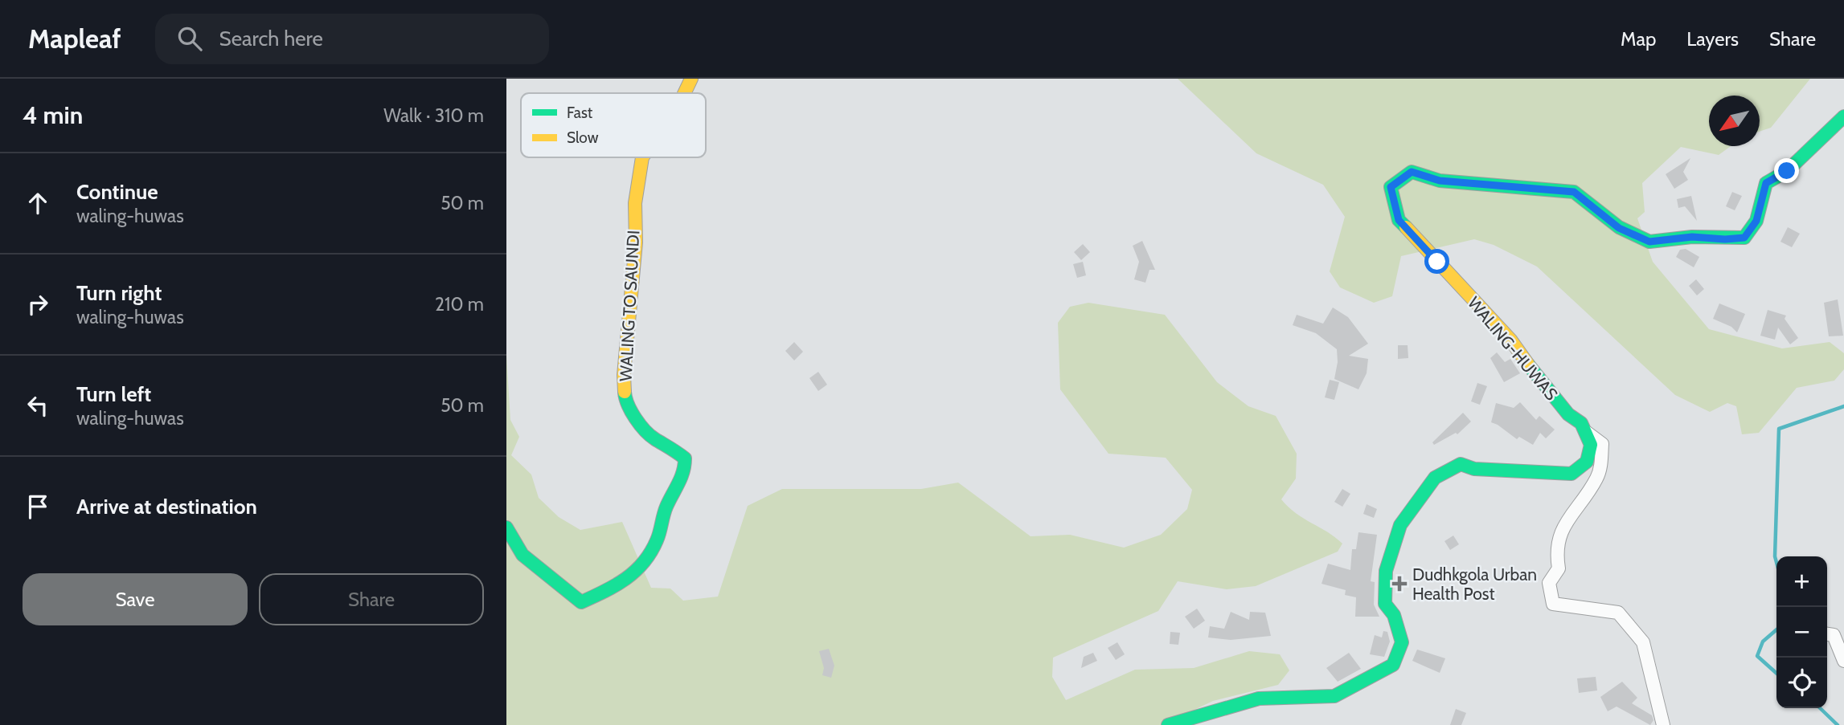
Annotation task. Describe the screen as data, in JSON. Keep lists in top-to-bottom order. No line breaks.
{"streets":{"street":["WALING TO SAUNDI","WALING-HUWAS"]},"places":{"health":["Dudhkgola Urban Health Post"]},"legend":["Fast","Slow"],"north":"bottom left","page":{"header":"Mapleaf","search":"Search here","nav":["Map","Layers","Share"],"heading":["4 min","Walk · 310 m"],"list":[["Continue","waling-huwas","50 m"],["Turn right","waling-huwas","210 m"],["Turn left","waling-huwas","50 m"],"Arrive at destination"],"buttons":["Save","Share"],"map_buttons":["+","−"]}}
